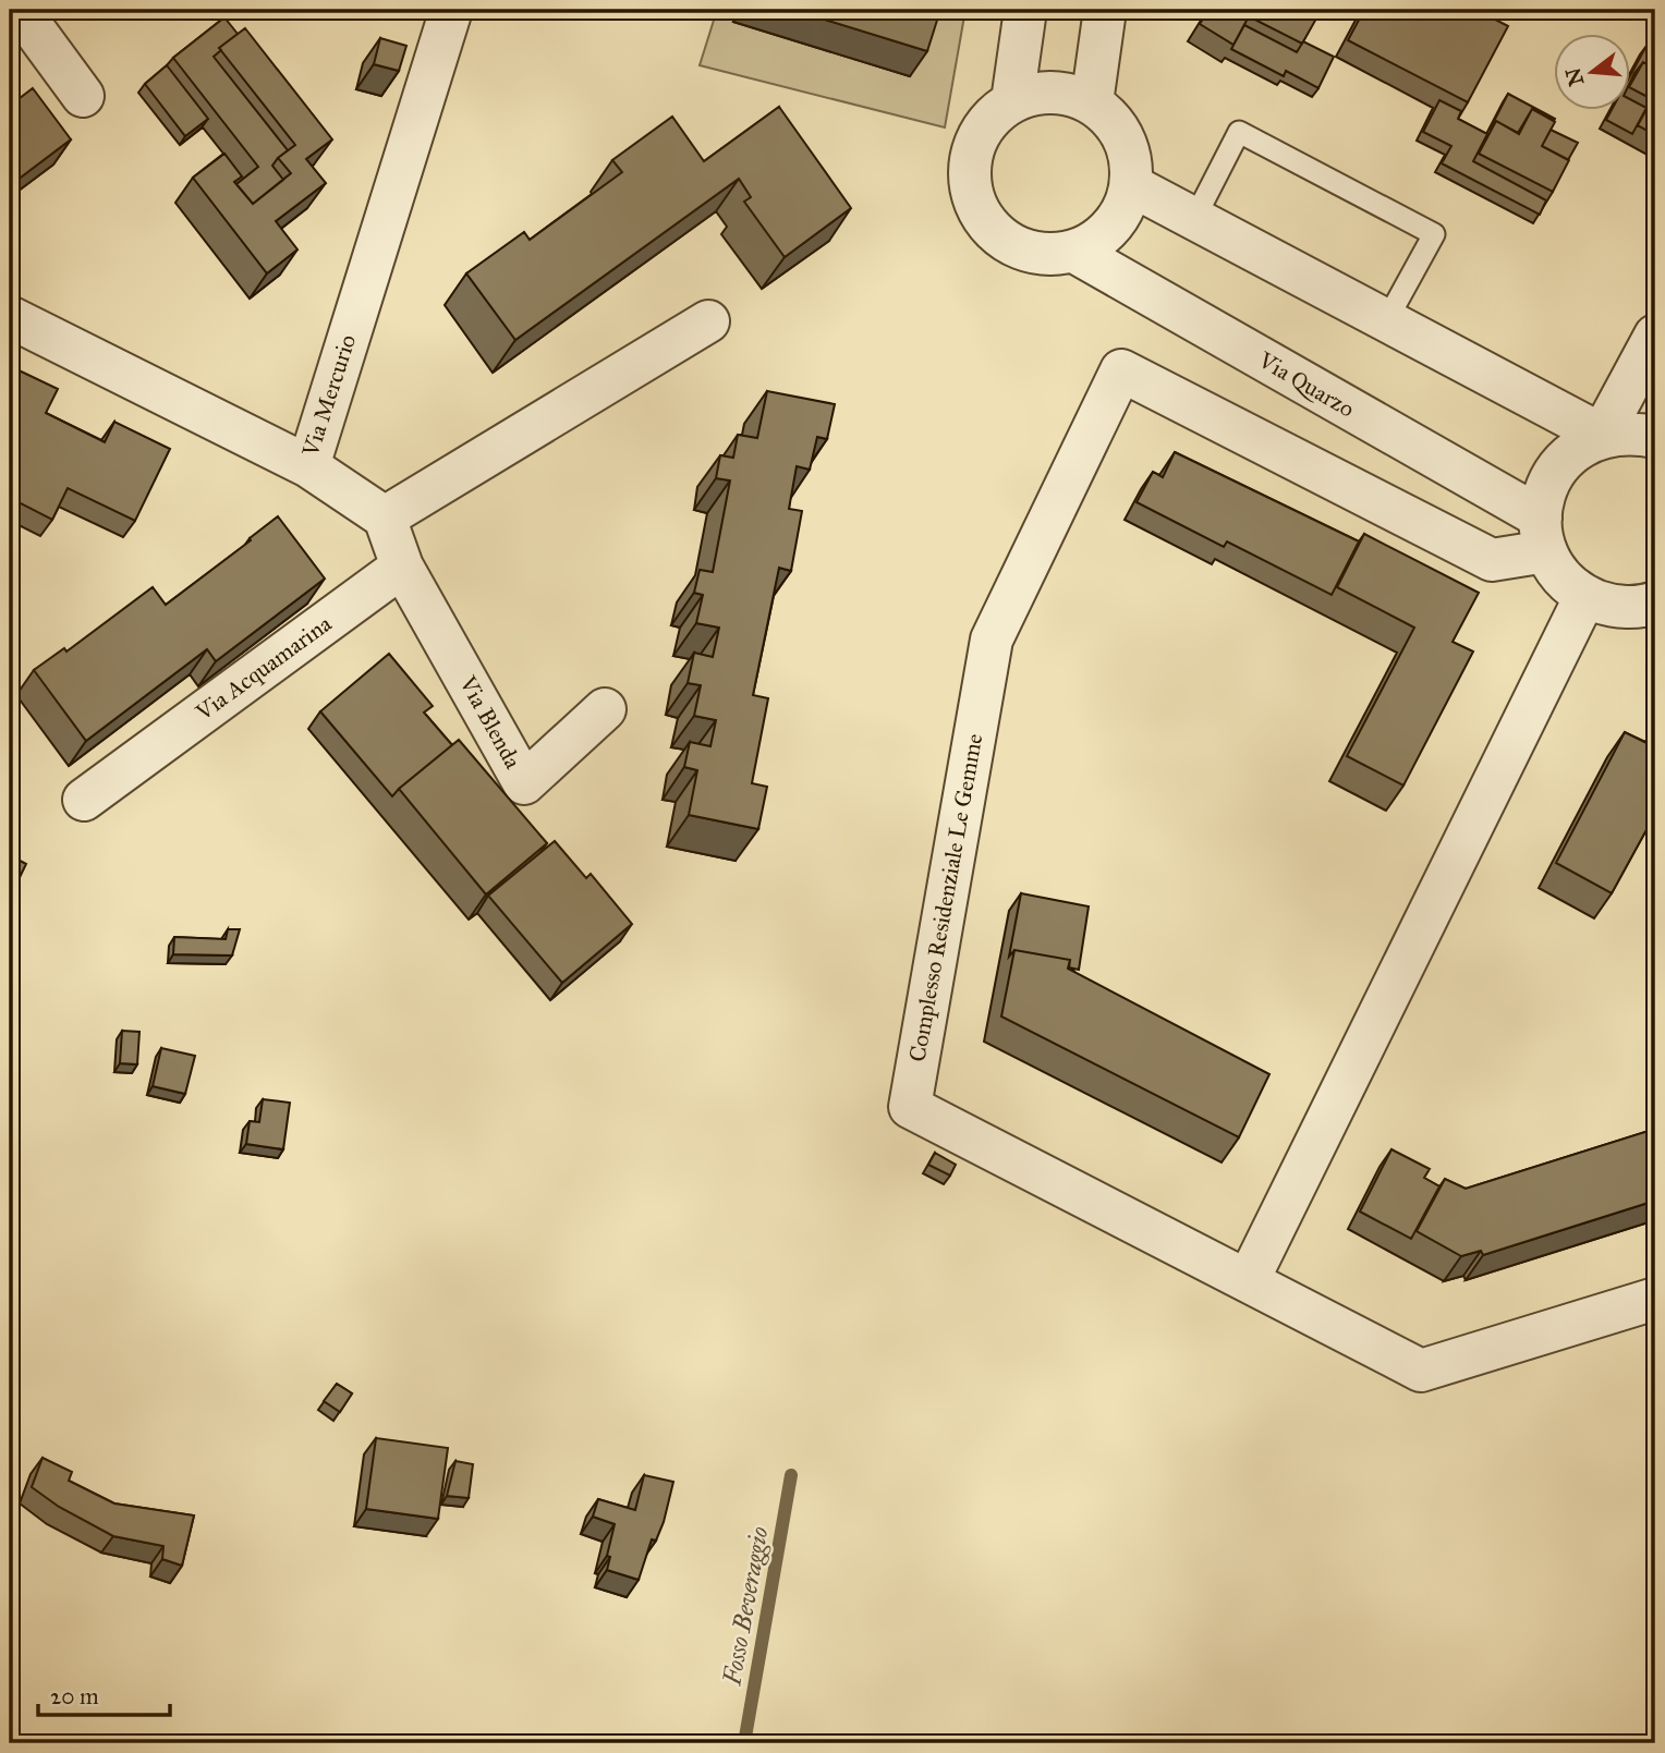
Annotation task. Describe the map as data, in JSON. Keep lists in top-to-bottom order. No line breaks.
{"streets":{"street":["Via Quarzo","Via Mercurio","Via Acquamarina","Via Blenda","Complesso Residenziale Le Gemme"]},"crossings":[["Via Quarzo","Complesso Residenziale Le Gemme"],["Via Acquamarina","Via Blenda"]],"water":["Fosso Beveraggio"],"scale_bar":"20 m","north":"left"}
